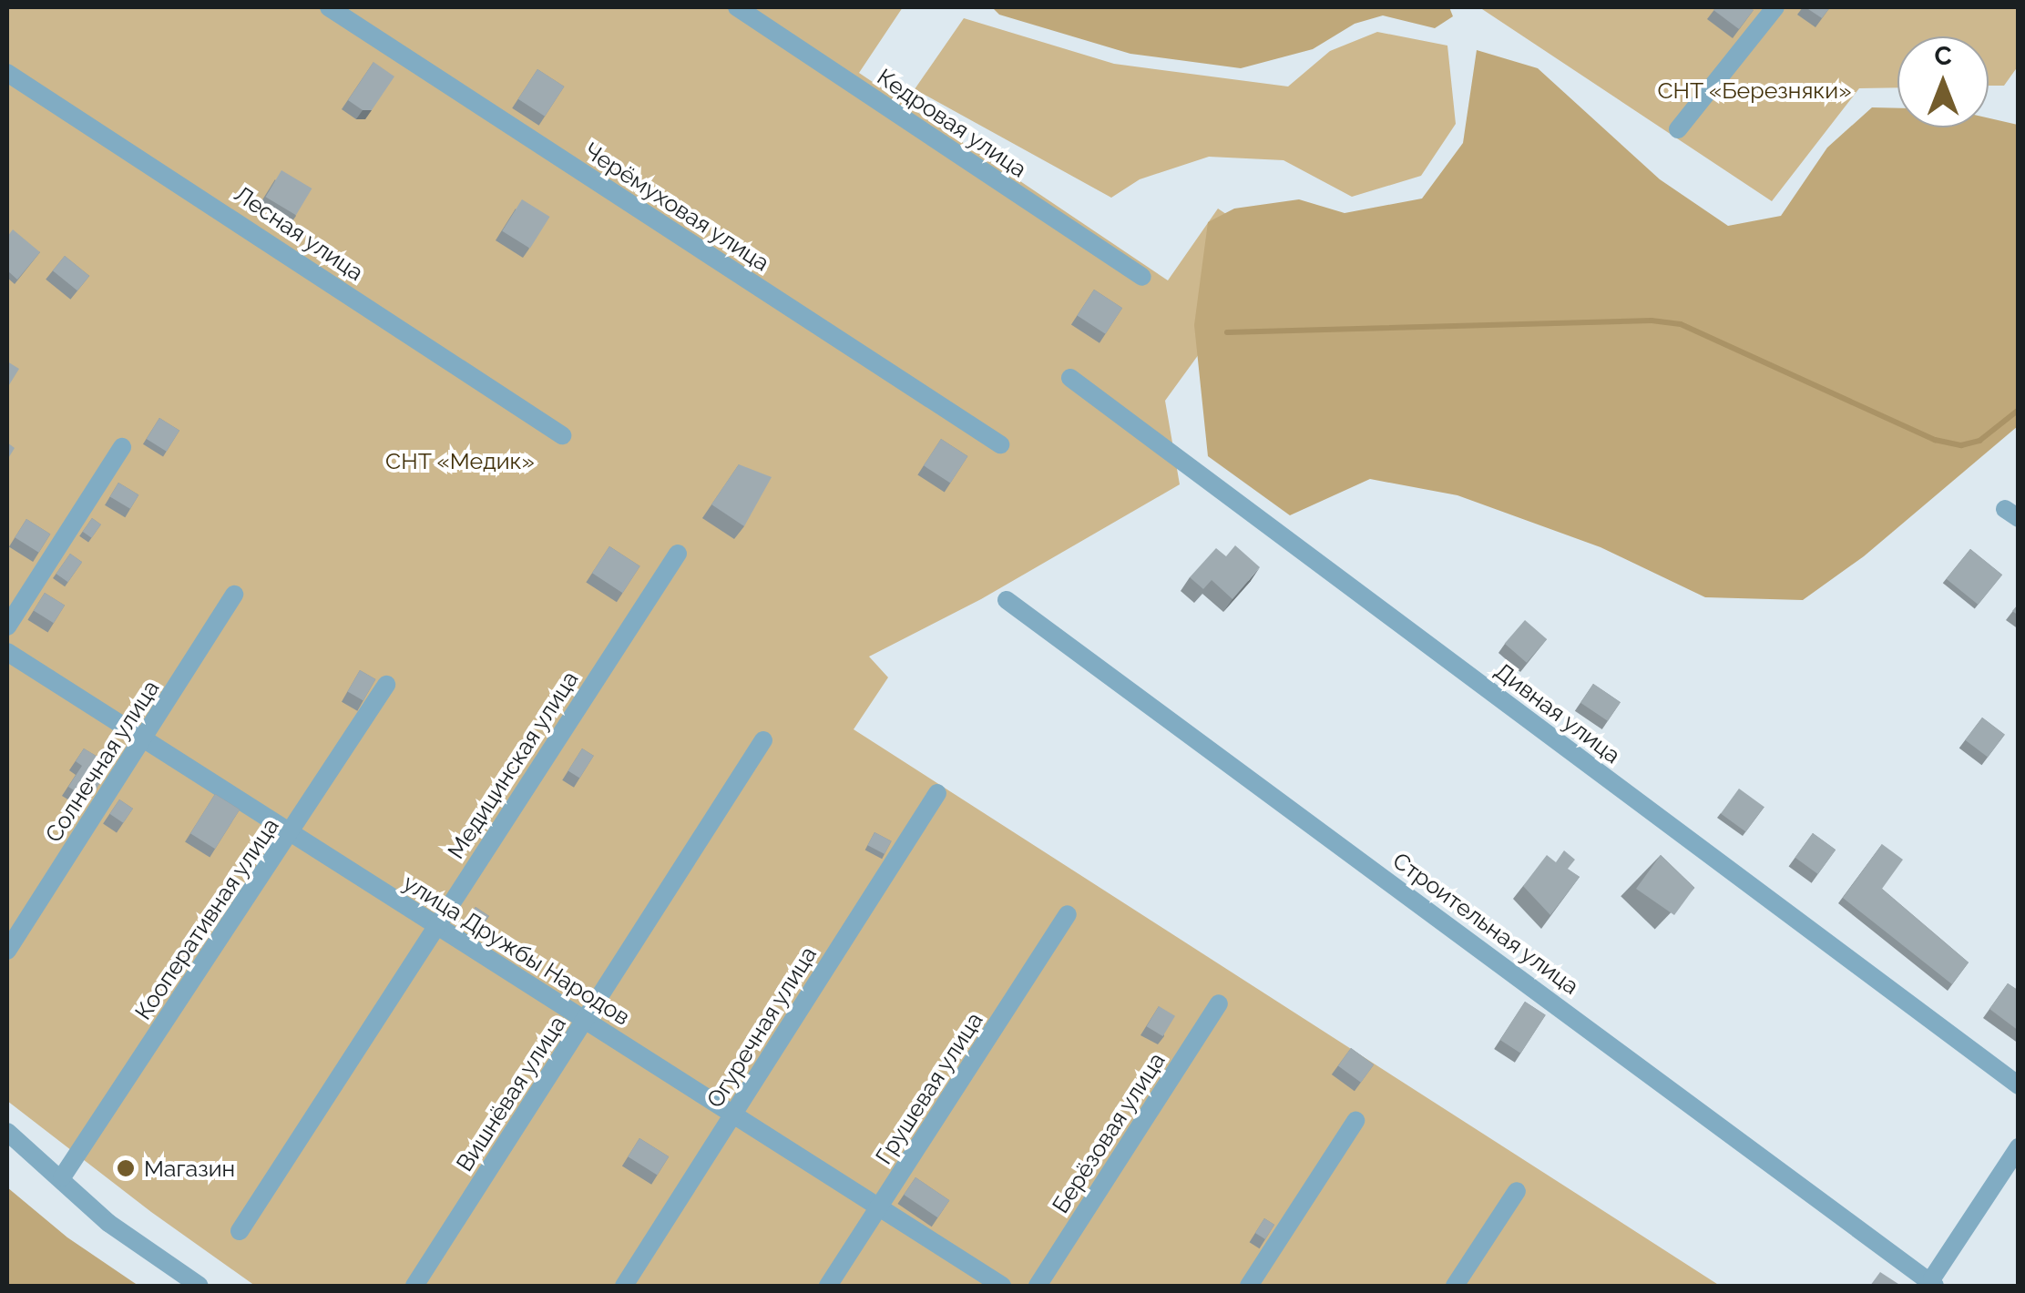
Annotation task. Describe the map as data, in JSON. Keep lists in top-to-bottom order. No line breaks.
{"streets":{"street":["Кедровая улица","Черёмуховая улица","Лесная улица","Дивная улица","Солнечная улица","Медицинская улица","Кооперативная улица","Строительная улица","улица Дружбы Народов","Огуречная улица","Грушевая улица","Вишнёвая улица","Берёзовая улица"]},"crossings":[["Солнечная улица","улица Дружбы Народов"],["Медицинская улица","улица Дружбы Народов"],["Кооперативная улица","улица Дружбы Народов"],["улица Дружбы Народов","Огуречная улица"],["улица Дружбы Народов","Грушевая улица"],["улица Дружбы Народов","Вишнёвая улица"]],"parks":["СНТ «Березняки»","СНТ «Медик»"],"places":["Магазин"],"north":"top"}
